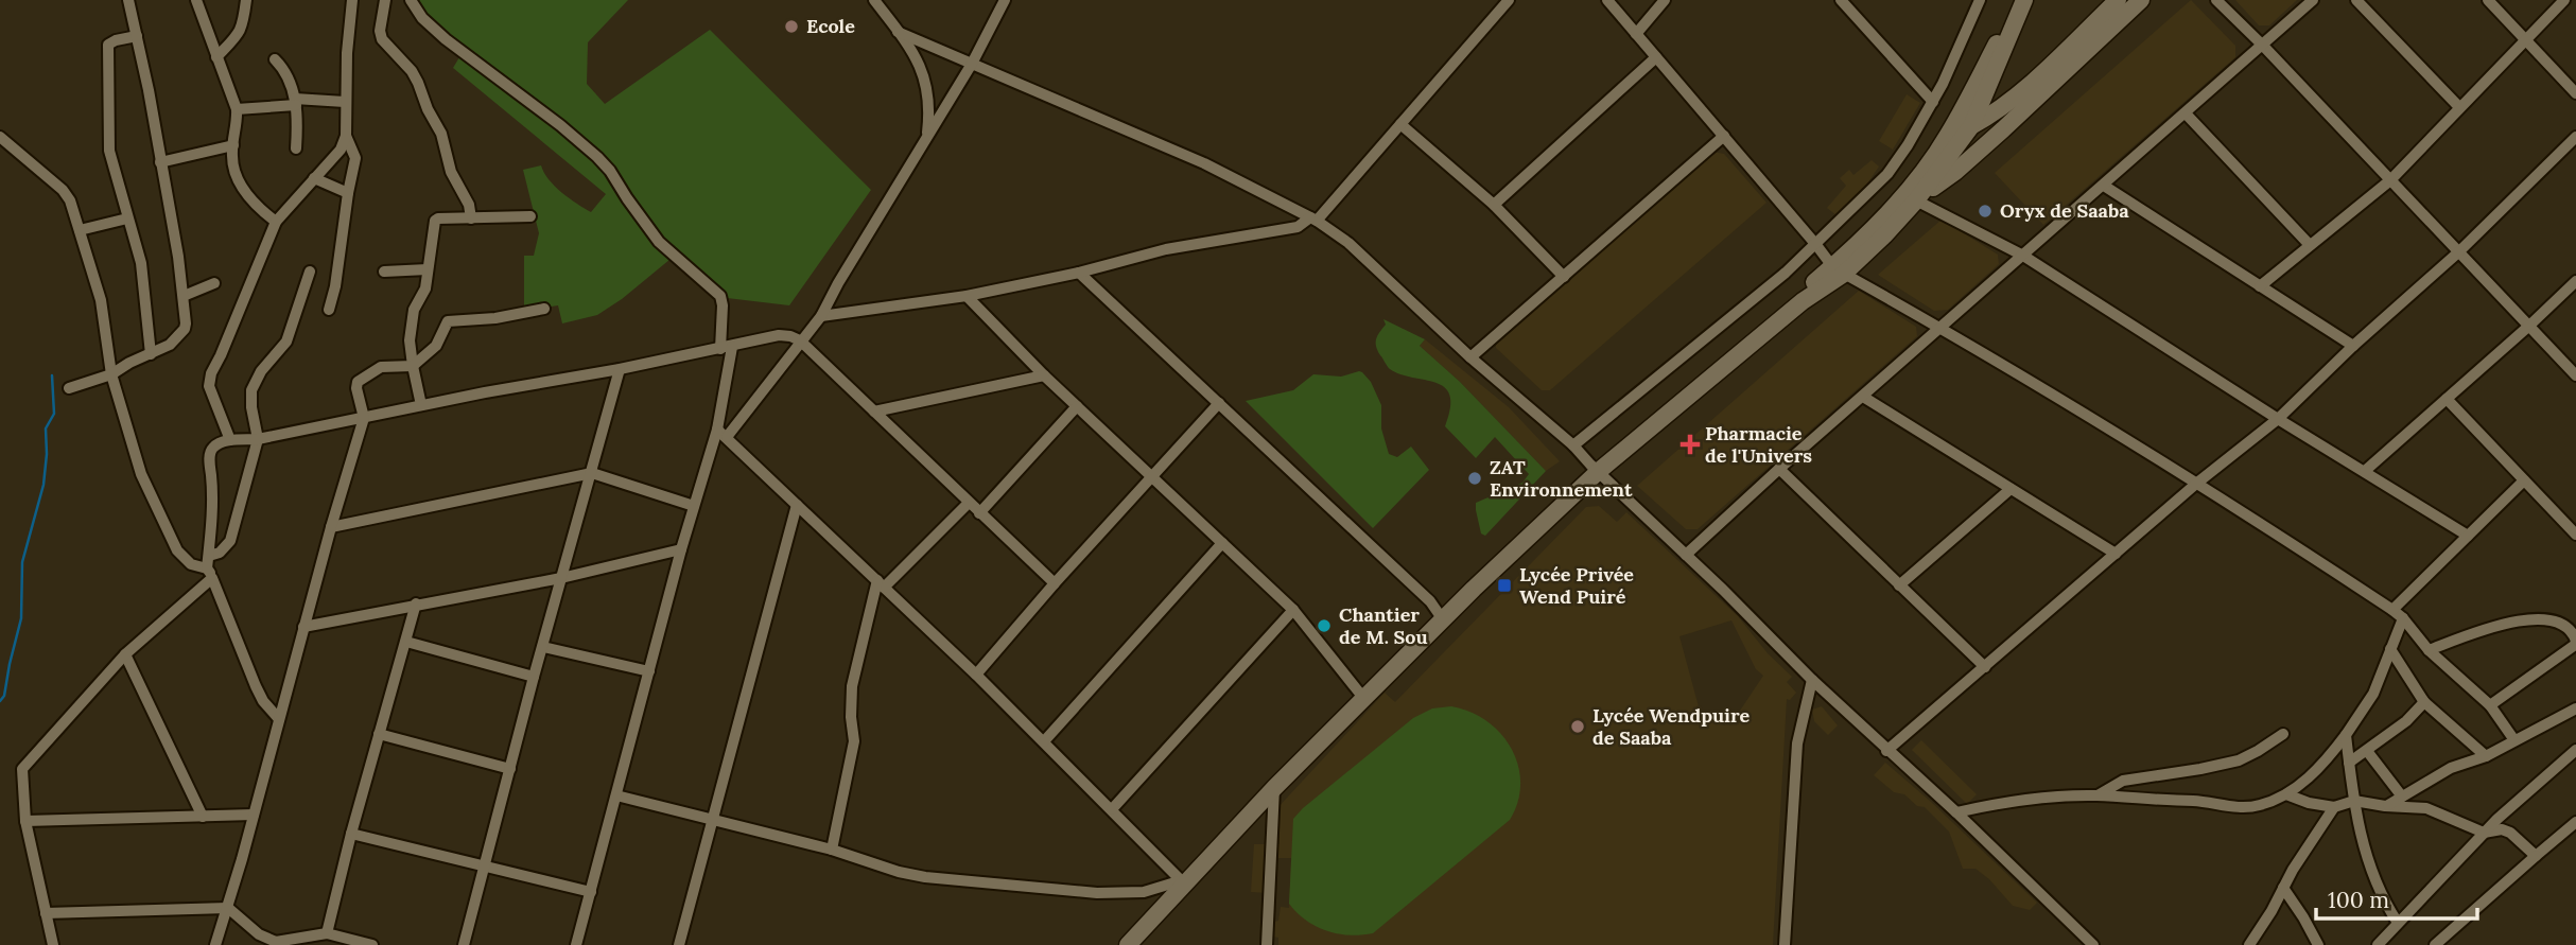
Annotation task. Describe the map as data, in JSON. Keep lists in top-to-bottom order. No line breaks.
{"places":{"other":["Ecole","Oryx de Saaba","ZAT Environnement","Chantier de M. Sou","Lycée Wendpuire de Saaba"],"health":["Pharmacie de l'Univers"],"transit":["Lycée Privée Wend Puiré"]},"scale_bar":"100 m"}
